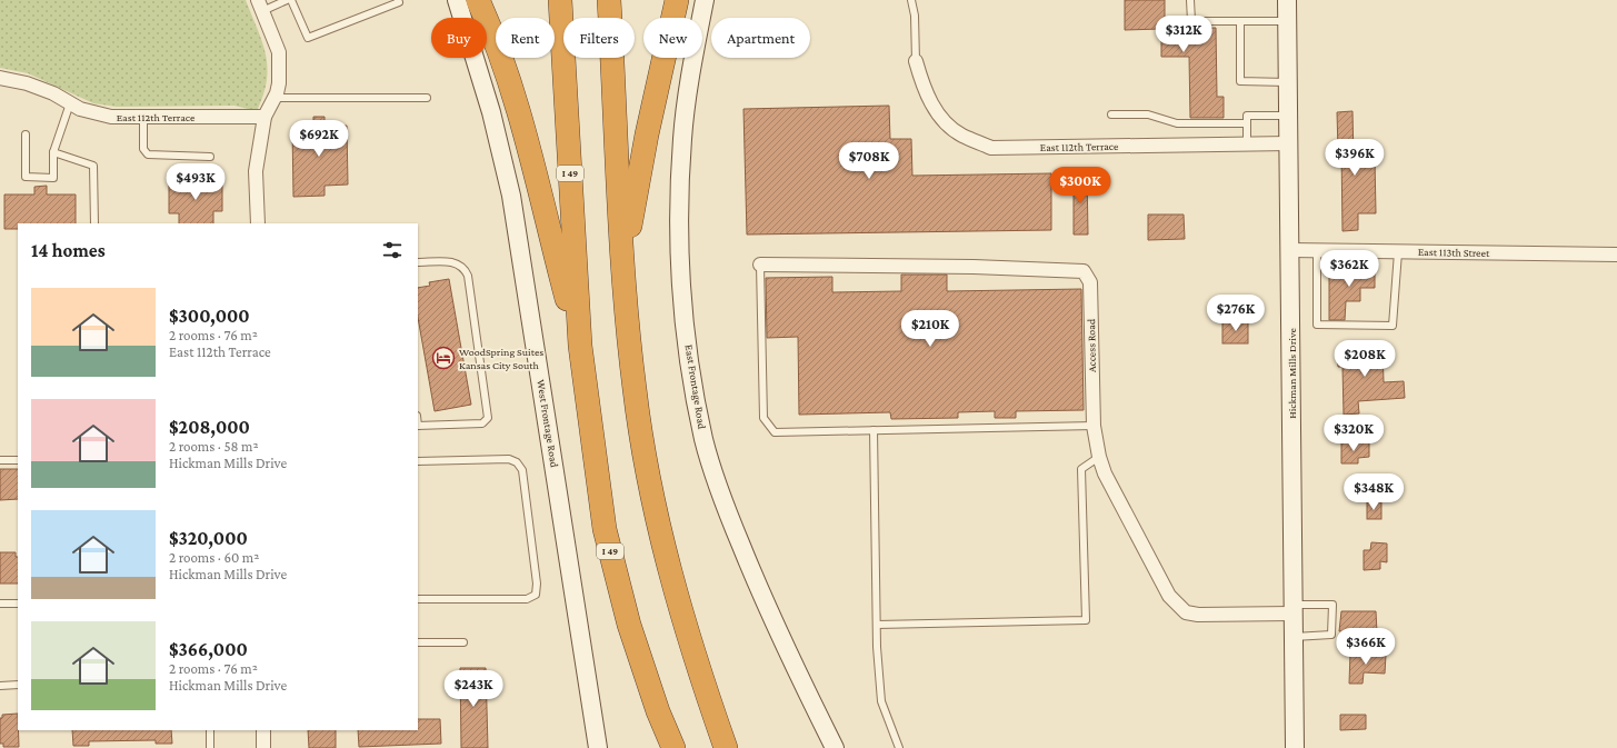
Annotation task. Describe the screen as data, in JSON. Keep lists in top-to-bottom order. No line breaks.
{"streets":{"highway":["I 49"],"street":["East 112th Terrace","East 113th Street","Access Road","Hickman Mills Drive","East Frontage Road","West Frontage Road"]},"crossings":[["East 112th Terrace","Hickman Mills Drive"],["East 113th Street","Hickman Mills Drive"],["Access Road","Hickman Mills Drive"]],"places":{"hotel":["WoodSpring Suites Kansas City South"]},"page":{"price":["$312K","$692K","$396K","$708K","$493K","$300K","$362K","$276K","$210K","$208K","$320K","$348K","$366K","$243K"],"chip":["Buy","Rent","Filters","New","Apartment"],"heading":"14 homes","list":[{"name":"$300,000","note":"2 rooms · 76 m² · East 112th Terrace"},{"name":"$208,000","note":"2 rooms · 58 m² · Hickman Mills Drive"},{"name":"$320,000","note":"2 rooms · 60 m² · Hickman Mills Drive"},{"name":"$366,000","note":"2 rooms · 76 m² · Hickman Mills Drive"}]}}
